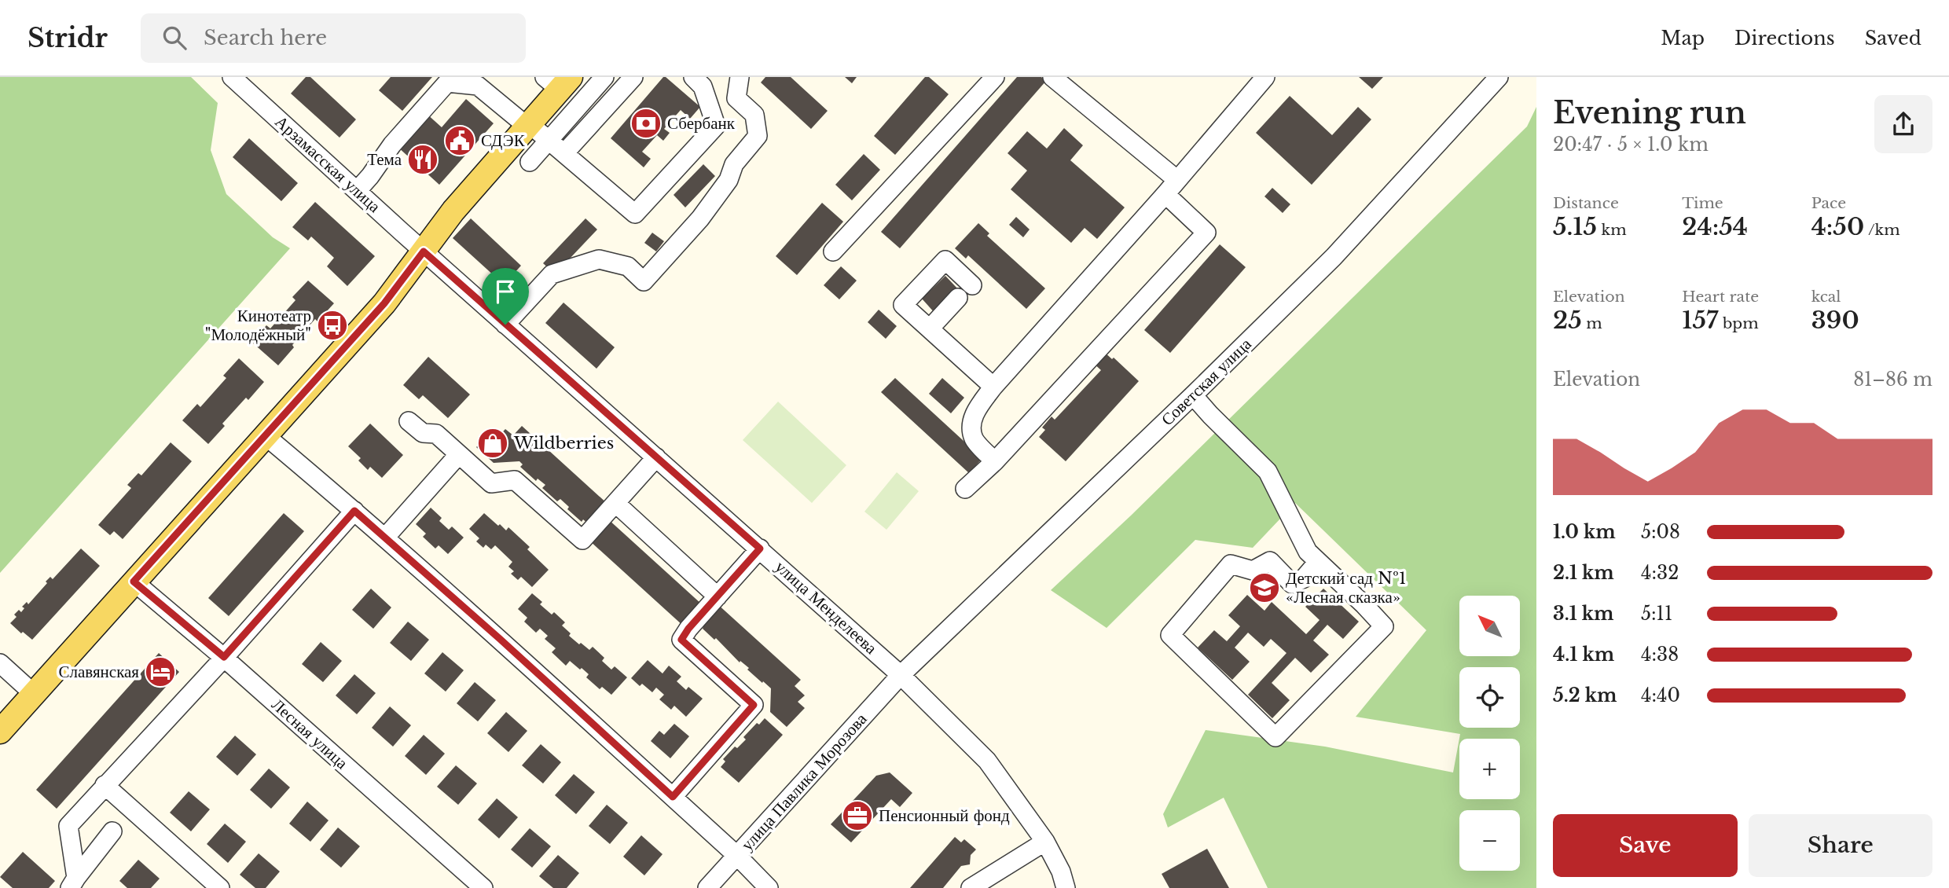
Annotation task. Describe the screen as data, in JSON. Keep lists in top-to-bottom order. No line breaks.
{"streets":{"street":["Арзамасская улица","Советская улица","улица Менделеева","Лесная улица","улица Павлика Морозова"]},"crossings":[["Арзамасская улица","улица Менделеева"],["Советская улица","улица Менделеева"],["Советская улица","улица Павлика Морозова"],["улица Менделеева","улица Павлика Морозова"]],"places":{"bank":["Сбербанк"],"public building":["СДЭК"],"restaurant":["Тема"],"bus stop":["Кинотеатр \"Молодёжный\""],"shop":["Wildberries"],"school or university":["Детский сад №1 «Лесная сказка»"],"hotel":["Славянская"],"office":["Пенсионный фонд"]},"north":"top left","page":{"header":"Stridr","search":"Search here","nav":["Map","Directions","Saved"],"heading":["Evening run","20:47 · 5 × 1.0 km"],"stats":[["Distance","5.15 km"],["Time","24:54"],["Pace","4:50 /km"],["Elevation","25 m"],["Heart rate","157 bpm"],["kcal","390"]],"chart":["Elevation","81–86 m"],"list":[{"name":"1.0 km","note":"5:08"},{"name":"2.1 km","note":"4:32"},{"name":"3.1 km","note":"5:11"},{"name":"4.1 km","note":"4:38"},{"name":"5.2 km","note":"4:40"}],"map_buttons":["+","−"],"buttons":["Save","Share"]}}
